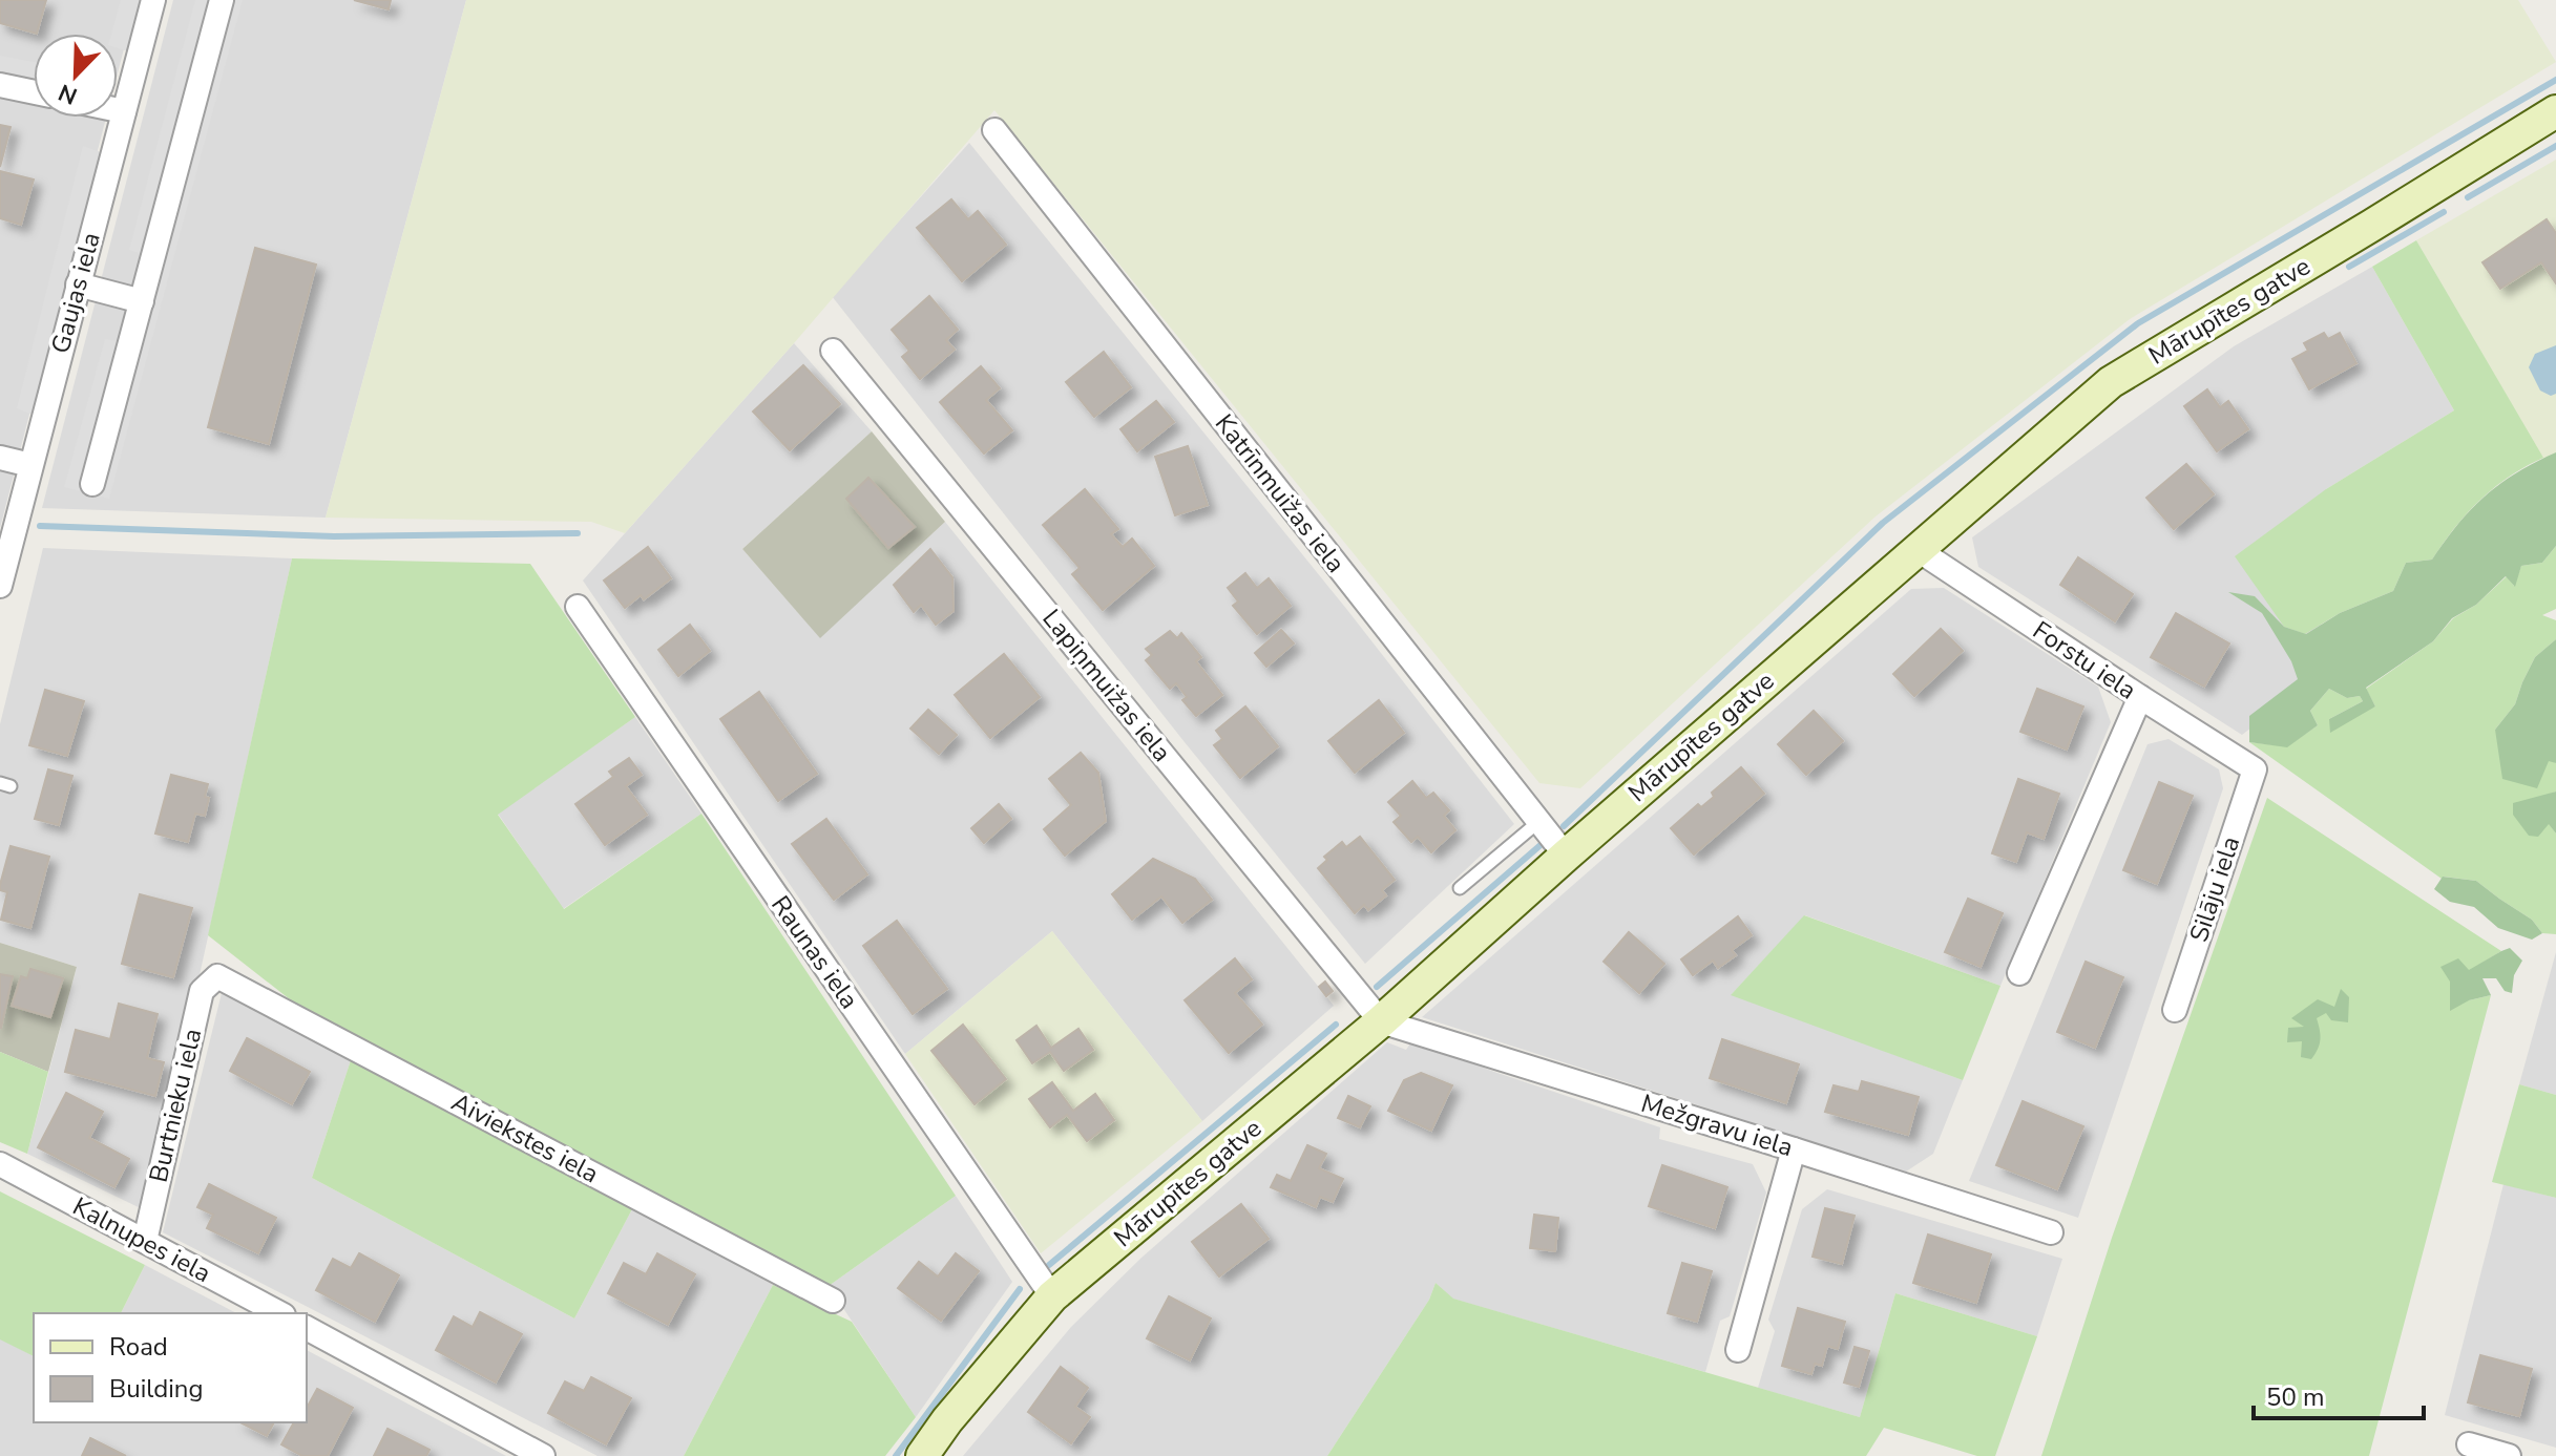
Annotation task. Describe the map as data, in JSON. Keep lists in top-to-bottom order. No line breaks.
{"streets":{"street":["Gaujas iela","Mārupītes gatve","Katrīnmuižas iela","Forstu iela","Lapiņmuižas iela","Silāju iela","Raunas iela","Burtnieku iela","Mežgravu iela","Aiviekstes iela","Kalnupes iela"]},"crossings":[["Mārupītes gatve","Katrīnmuižas iela"],["Mārupītes gatve","Forstu iela"],["Mārupītes gatve","Lapiņmuižas iela"],["Mārupītes gatve","Raunas iela"],["Mārupītes gatve","Mežgravu iela"],["Forstu iela","Silāju iela"],["Lapiņmuižas iela","Mežgravu iela"],["Burtnieku iela","Aiviekstes iela"],["Burtnieku iela","Kalnupes iela"]],"legend":["Road","Building"],"scale_bar":"50 m","north":"bottom left"}
